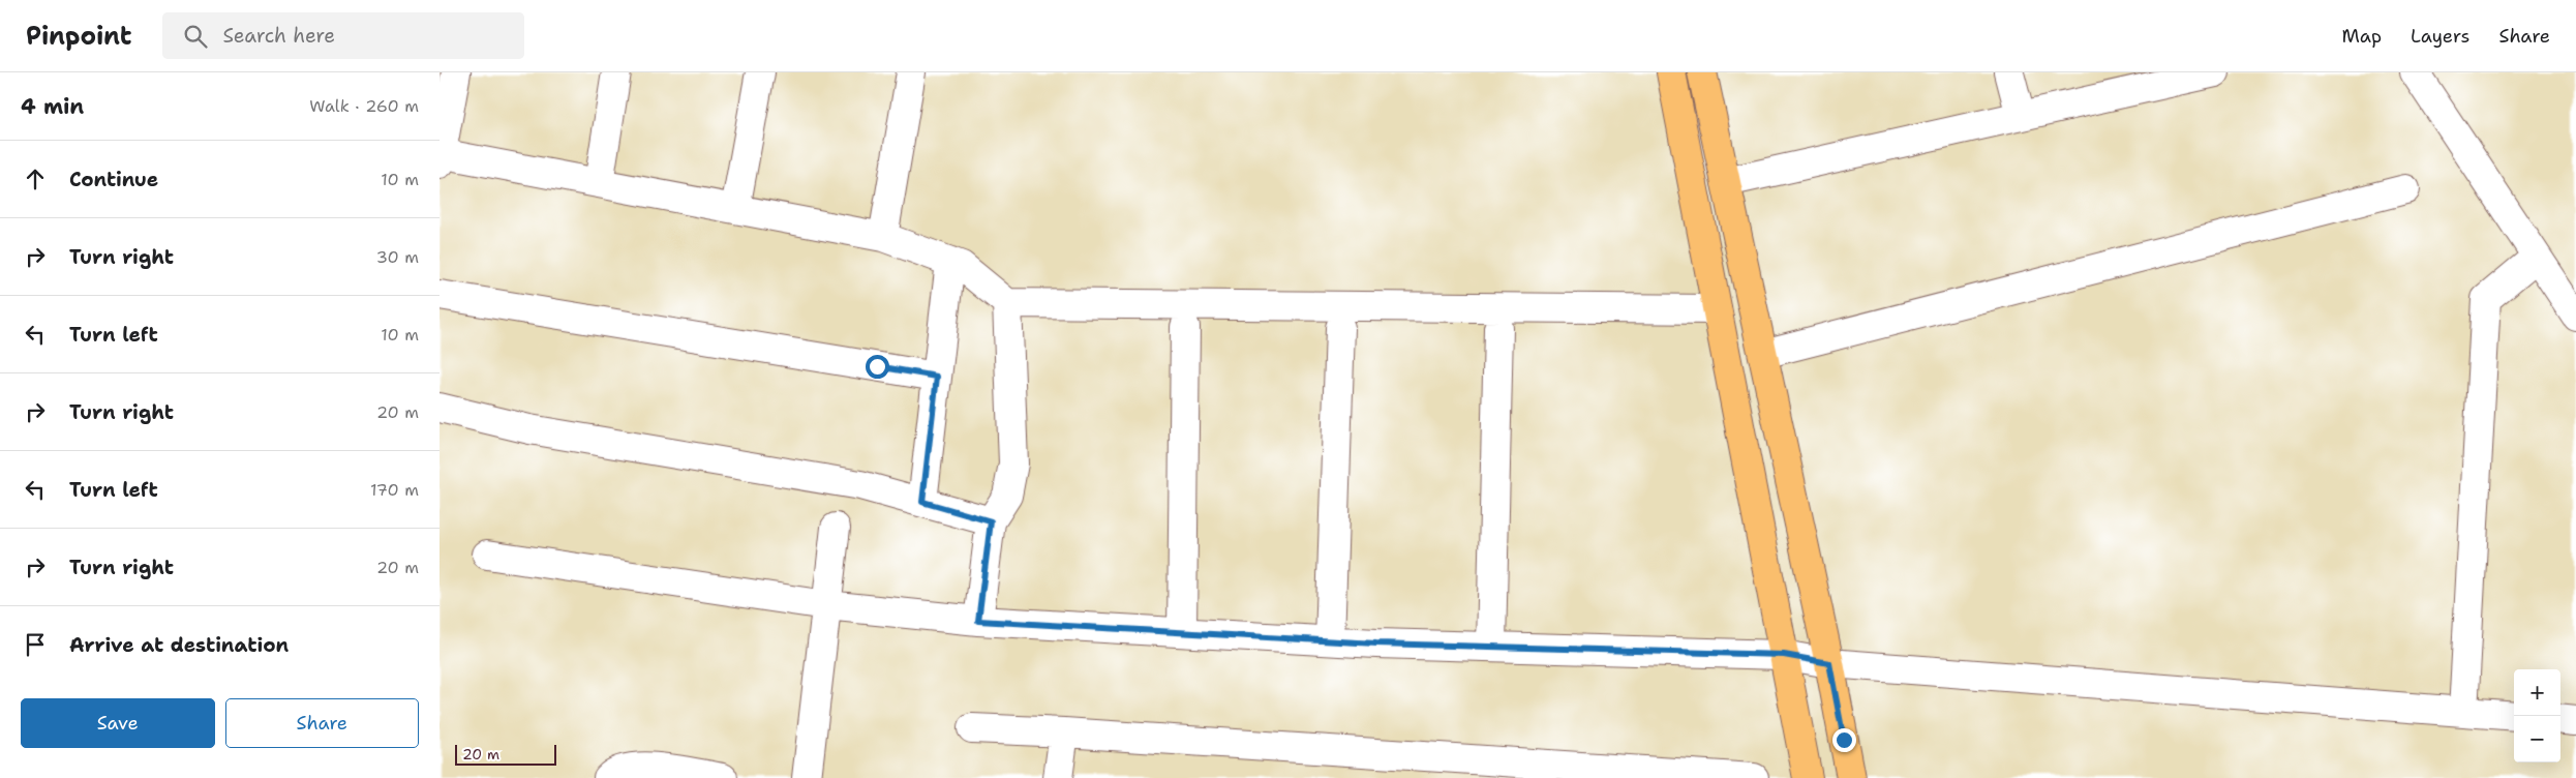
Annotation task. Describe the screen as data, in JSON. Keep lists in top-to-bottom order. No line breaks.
{"scale_bar":"20 m","page":{"header":"Pinpoint","search":"Search here","nav":["Map","Layers","Share"],"heading":["4 min","Walk · 260 m"],"list":[["Continue","10 m"],["Turn right","30 m"],["Turn left","10 m"],["Turn right","20 m"],["Turn left","170 m"],["Turn right","20 m"],"Arrive at destination"],"map_buttons":["+","−"],"buttons":["Save","Share"],"scale":"20 m"}}
